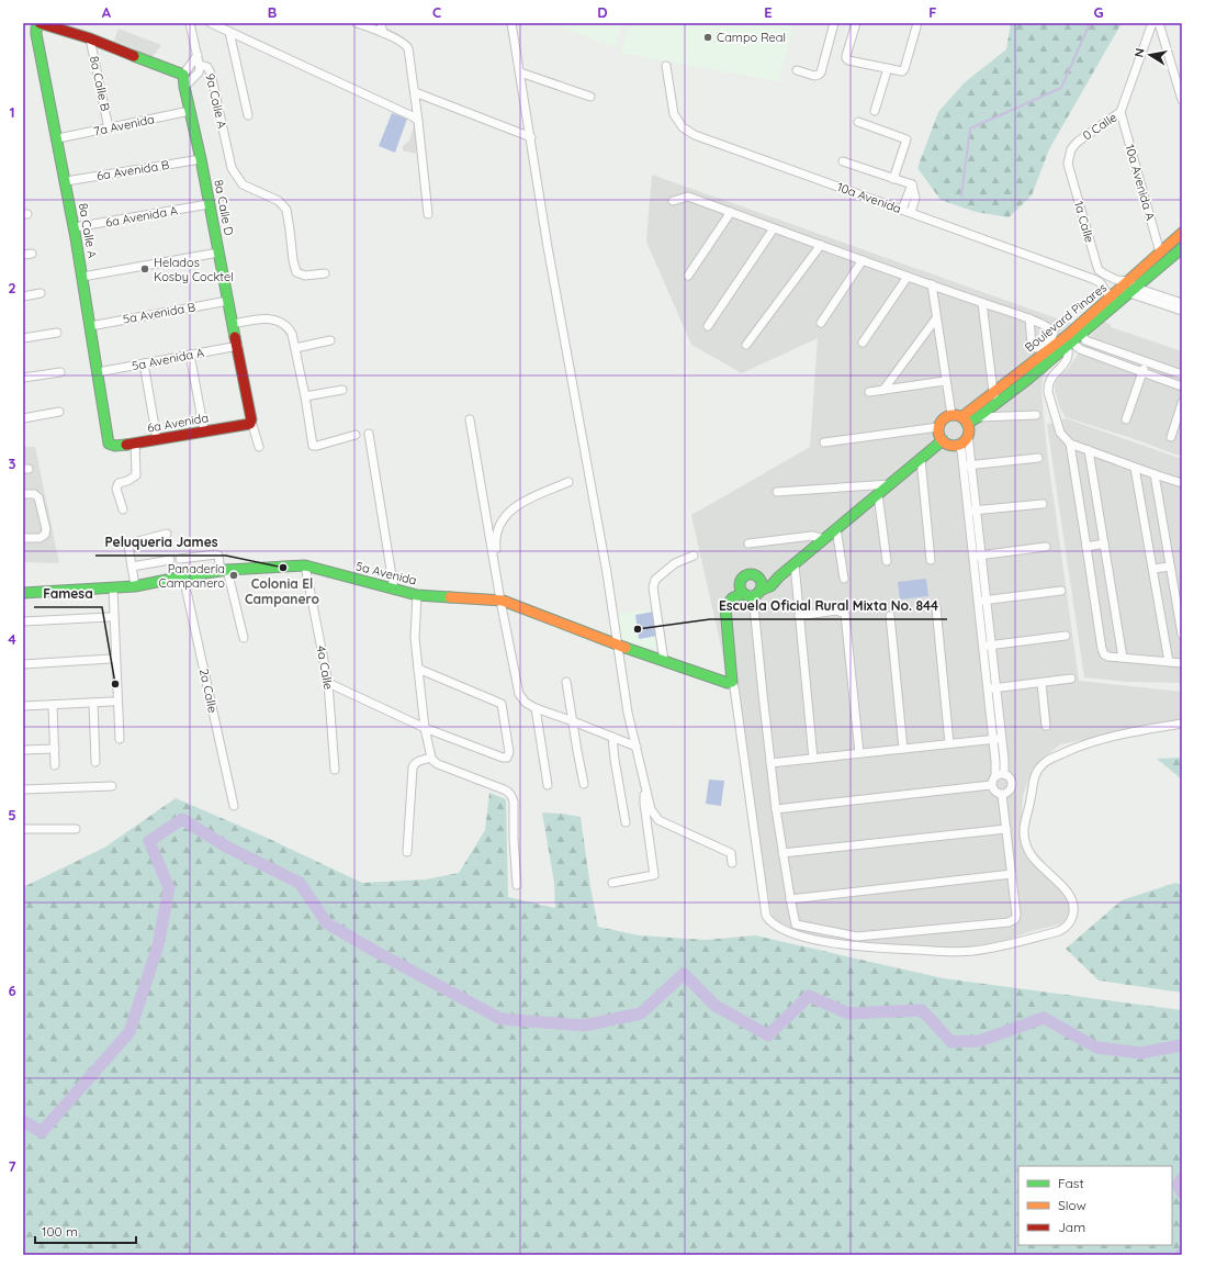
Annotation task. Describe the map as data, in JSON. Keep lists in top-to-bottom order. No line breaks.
{"streets":{"street":["8a Calle B","9a Calle A","7a Avenida","0 Calle","6a Avenida B","10a Avenida A","10a Avenida","8a Calle D","6a Avenida A","1a Calle","8a Calle A","5a Avenida B","Boulevard Pinares","5a Avenida A","6a Avenida","5a Avenida","4a Calle","2a Calle"]},"crossings":[["8a Calle B","7a Avenida"],["7a Avenida","8a Calle D"],["7a Avenida","8a Calle A"],["0 Calle","10a Avenida A"],["0 Calle","1a Calle"],["6a Avenida B","8a Calle D"],["6a Avenida B","8a Calle A"],["10a Avenida A","Boulevard Pinares"],["10a Avenida","Boulevard Pinares"],["8a Calle D","6a Avenida A"],["8a Calle D","5a Avenida B"],["8a Calle D","5a Avenida A"],["8a Calle D","6a Avenida"],["6a Avenida A","8a Calle A"],["1a Calle","Boulevard Pinares"],["8a Calle A","5a Avenida B"],["8a Calle A","5a Avenida A"],["8a Calle A","6a Avenida"],["5a Avenida","4a Calle"],["5a Avenida","2a Calle"]],"districts":["Colonia El Campanero"],"places":["Campo Real","Helados Kosby Cocktel","Peluqueria James","Panadería Campanero","Escuela Oficial Rural Mixta No. 844","Famesa"],"legend":["Fast","Slow","Jam"],"scale_bar":"100 m","north":"left","grid":{"columns":["A","B","C","D","E","F","G"],"rows":["1","2","3","4","5","6","7"]}}
